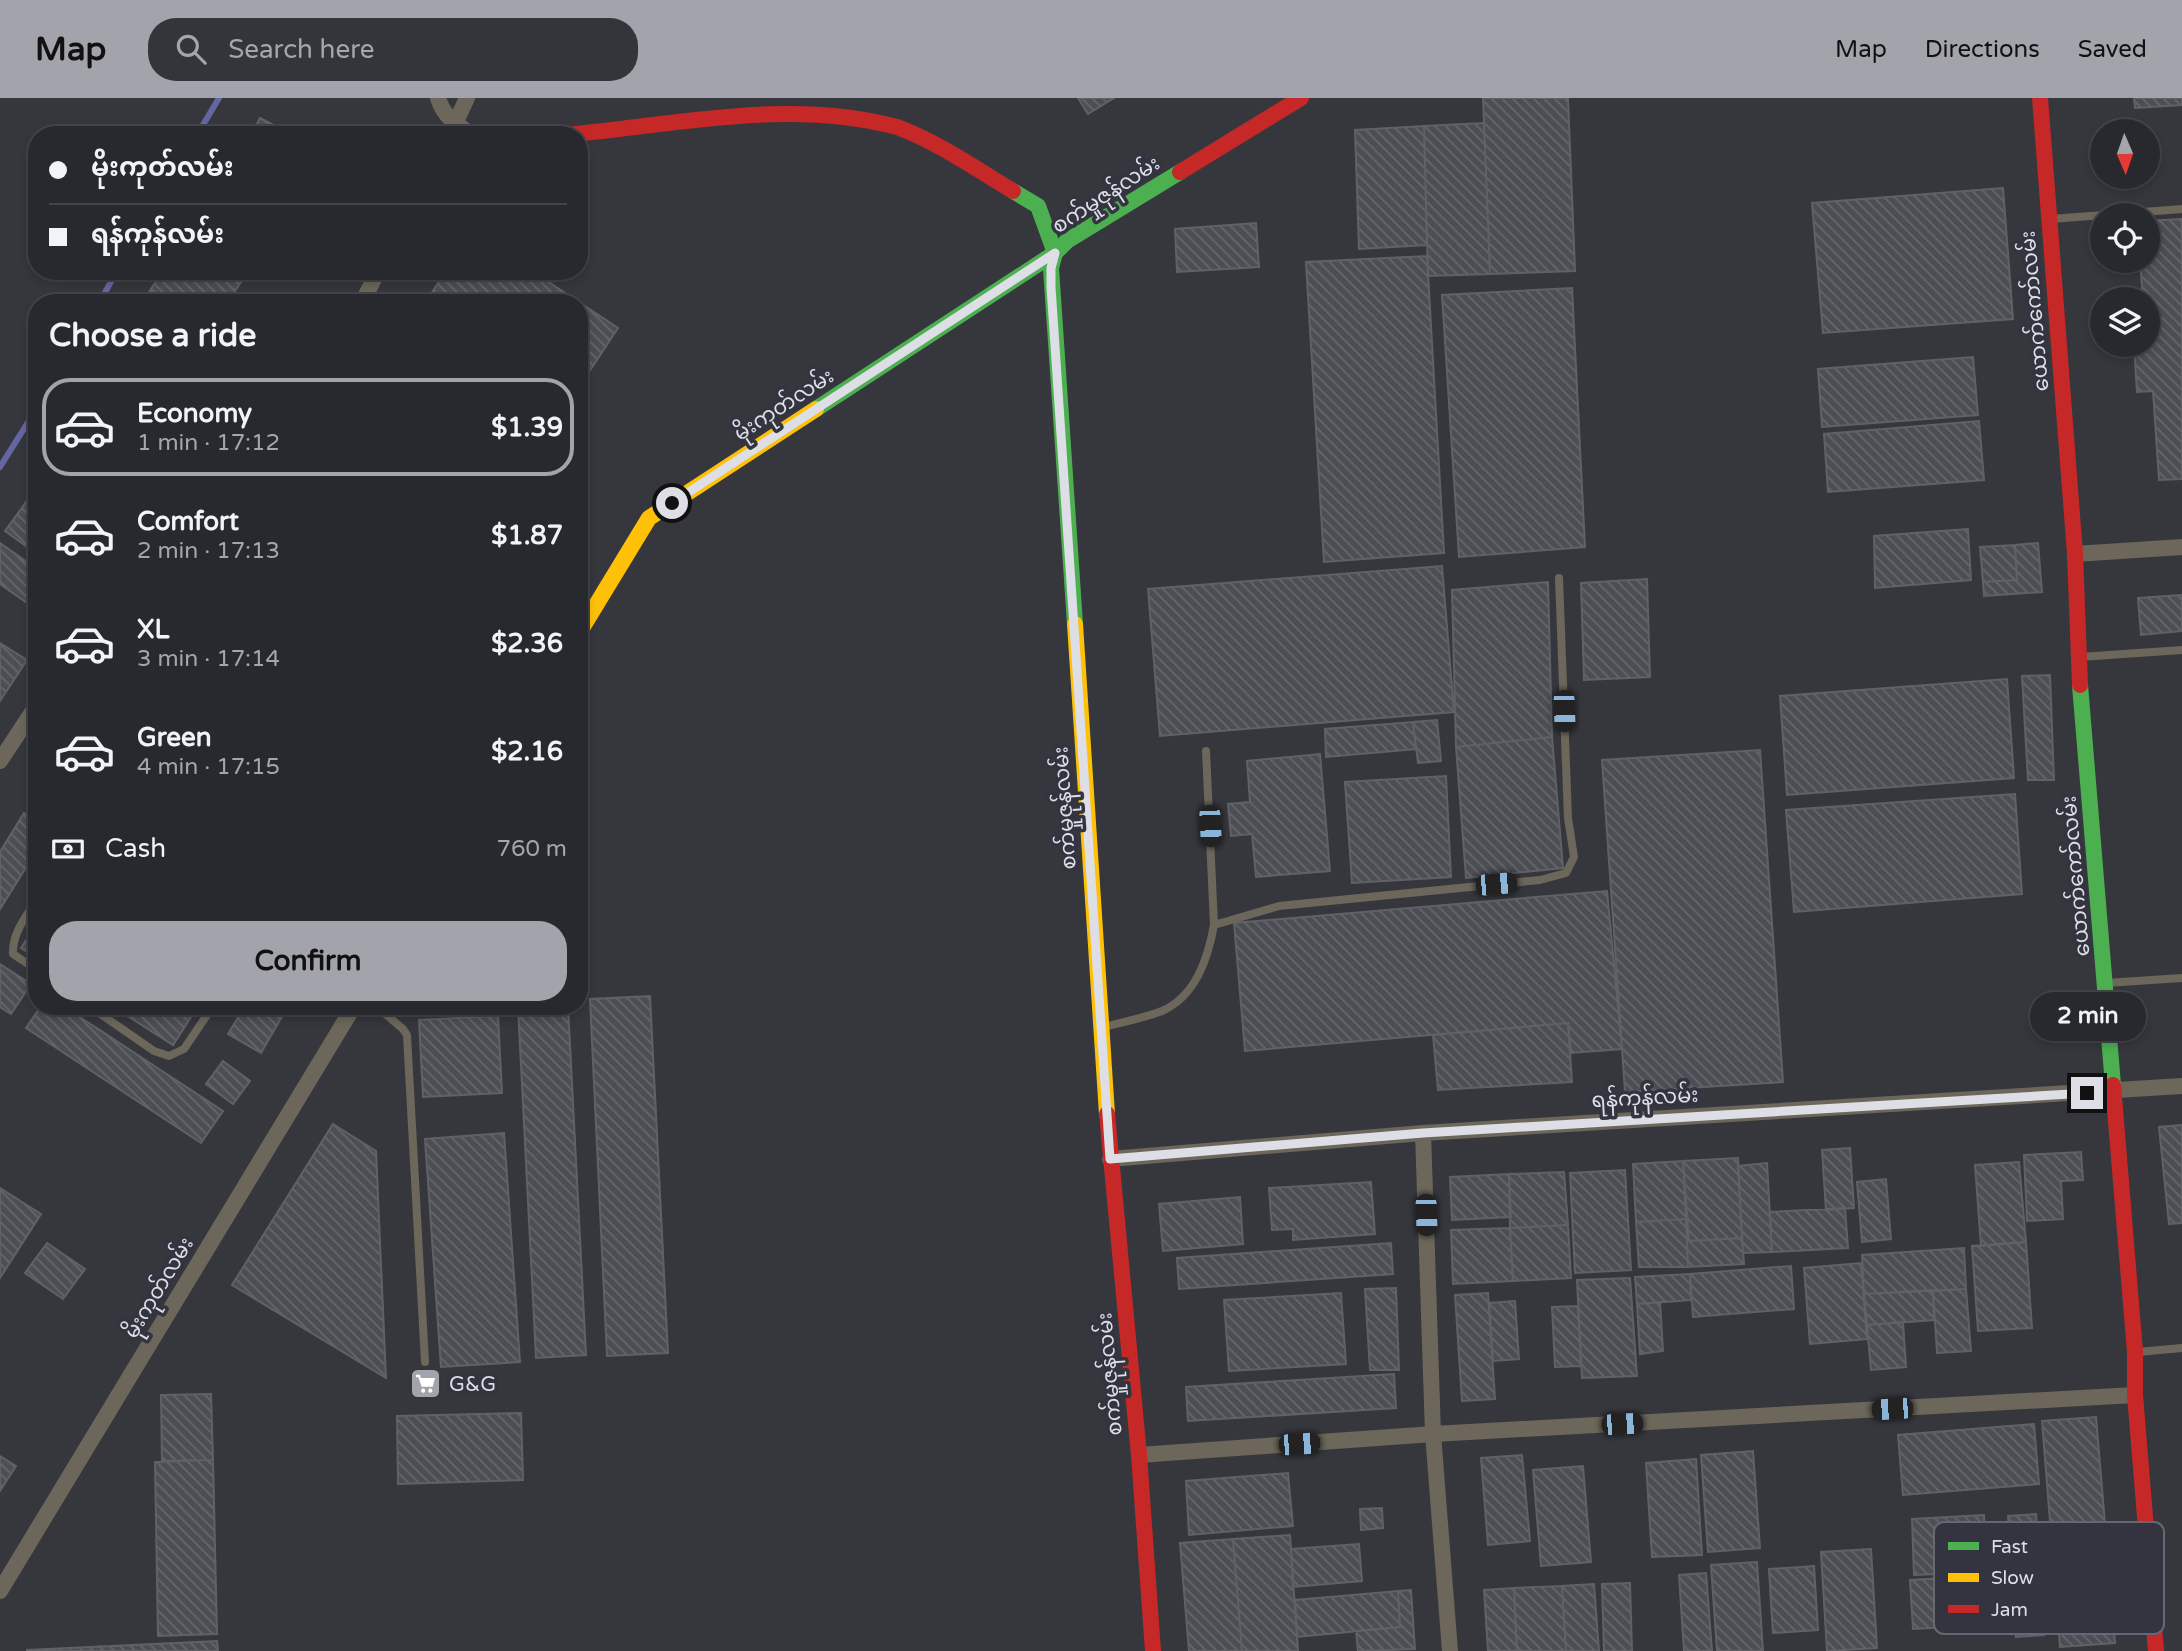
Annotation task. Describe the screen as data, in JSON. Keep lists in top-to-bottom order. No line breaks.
{"streets":{"street":["စက်မှုဇုန်လမ်း","ယောက်ကော်လမ်း","မိုးကုတ်လမ်း","ရန်ကုန်လမ်း"]},"crossings":[["စက်မှုဇုန်လမ်း","မိုးကုတ်လမ်း"],["စက်မှုဇုန်လမ်း","ရန်ကုန်လမ်း"],["ယောက်ကော်လမ်း","ရန်ကုန်လမ်း"]],"places":{"supermarket":["G&G"]},"legend":["Fast","Slow","Jam"],"north":"bottom","page":{"header":"Map","search":"Search here","nav":["Map","Directions","Saved"],"banner":["မိုးကုတ်လမ်း","ရန်ကုန်လမ်း"],"heading":"Choose a ride","list":[{"name":"Economy","note":"1 min · 17:12","value":"$1.39"},{"name":"Comfort","note":"2 min · 17:13","value":"$1.87"},{"name":"XL","note":"3 min · 17:14","value":"$2.36"},{"name":"Green","note":"4 min · 17:15","value":"$2.16"}],"pay":["Cash","760 m"],"buttons":"Confirm","bubble":"2 min"}}
